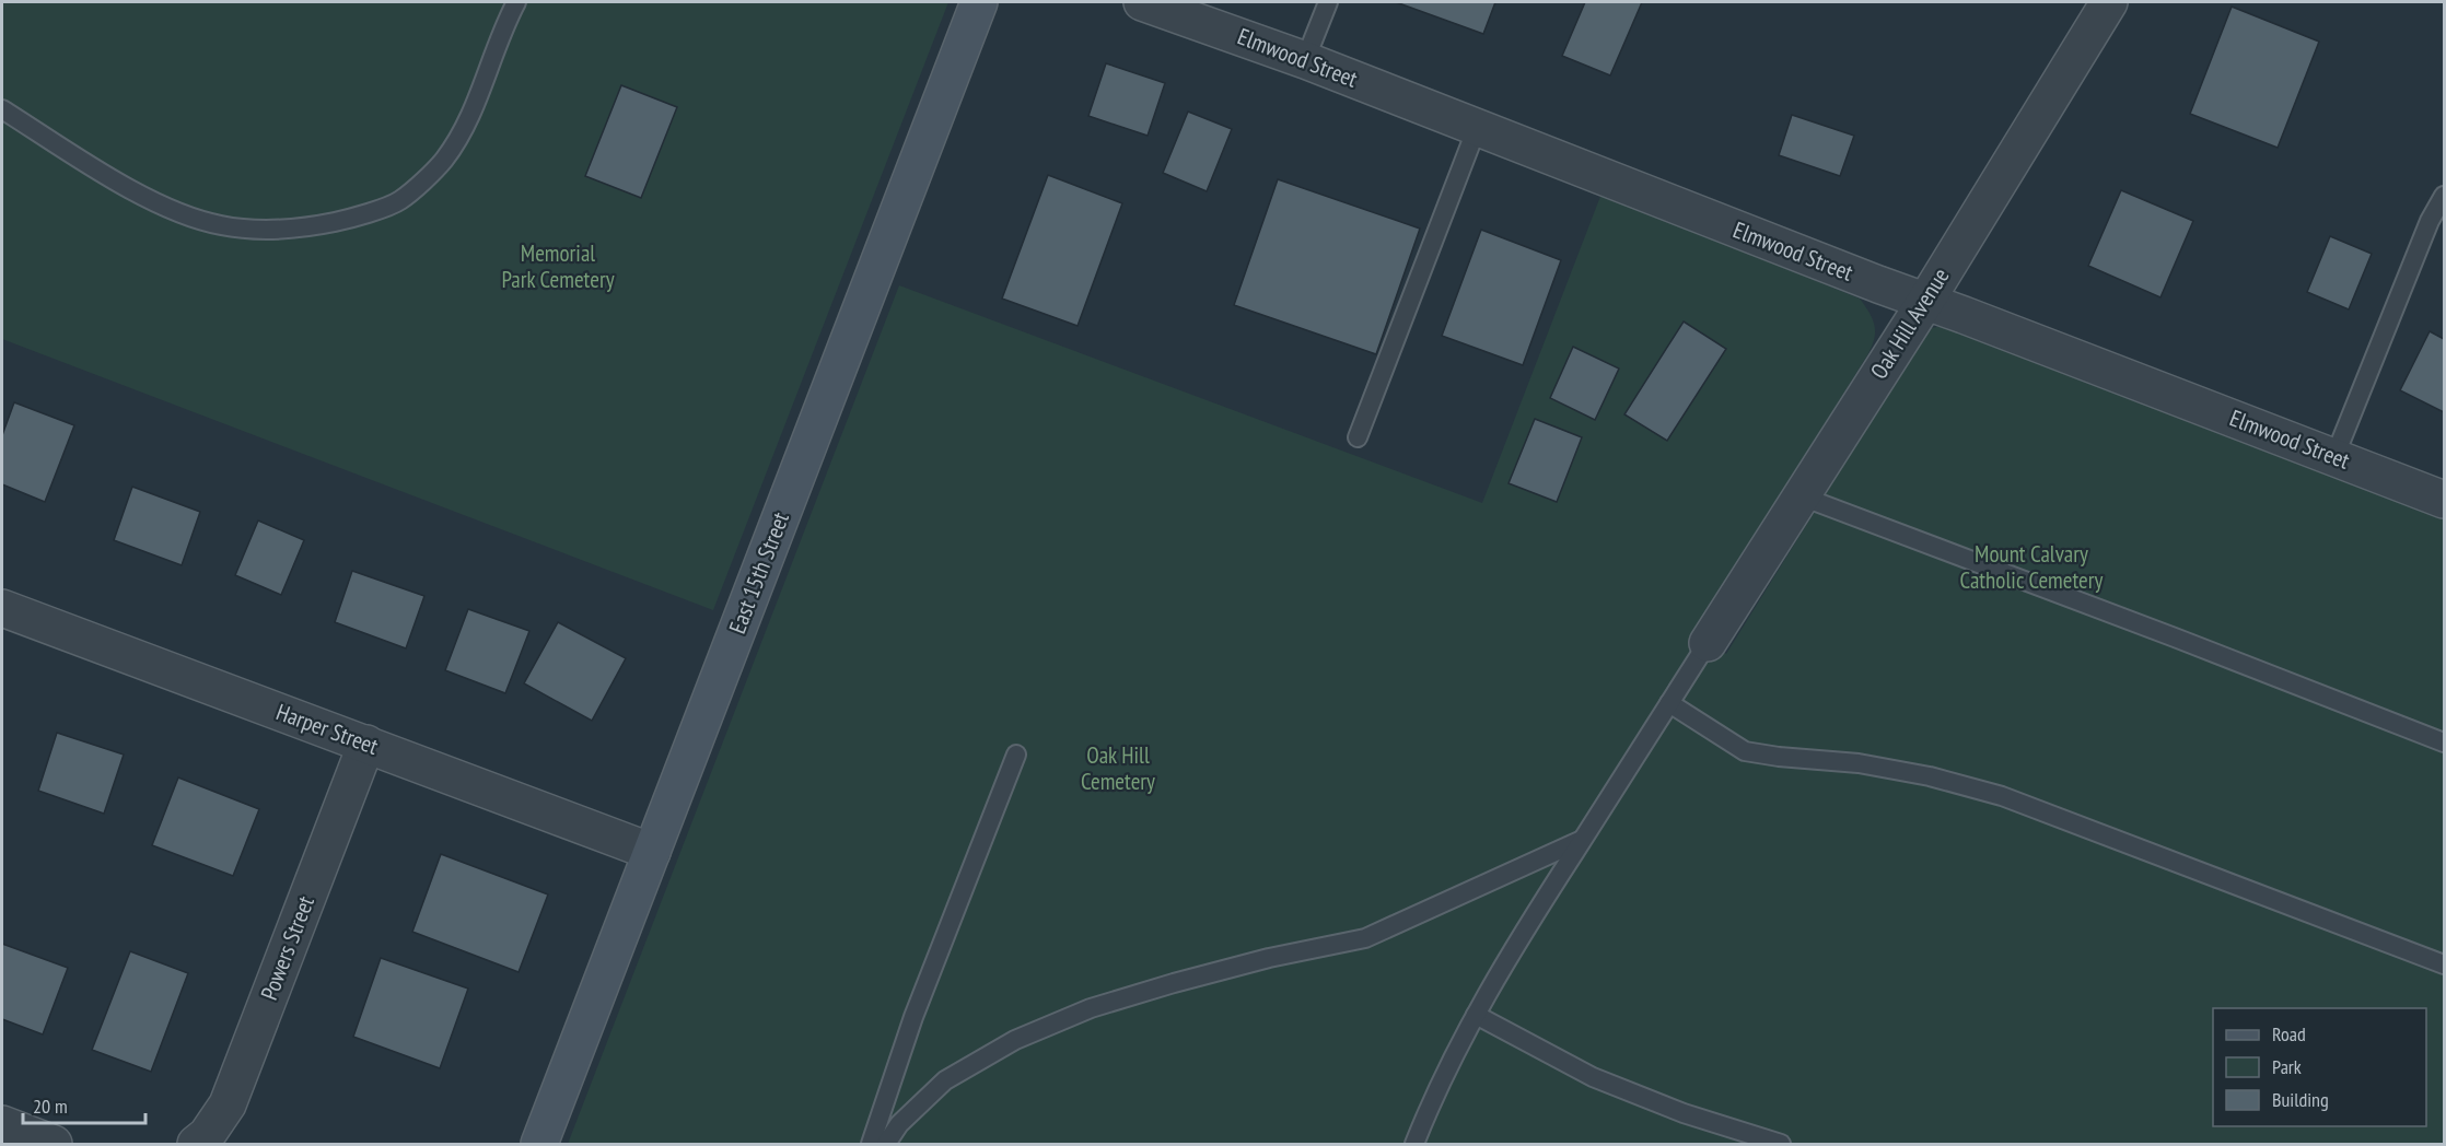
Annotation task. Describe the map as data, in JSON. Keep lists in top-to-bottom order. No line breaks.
{"streets":{"main road":["East 15th Street"],"street":["Elmwood Street","Oak Hill Avenue","Harper Street","Powers Street"]},"crossings":[["Elmwood Street","Oak Hill Avenue"],["East 15th Street","Harper Street"],["Harper Street","Powers Street"]],"parks":["Memorial Park Cemetery","Mount Calvary Catholic Cemetery","Oak Hill Cemetery"],"legend":["Road","Park","Building"],"scale_bar":"20 m"}
